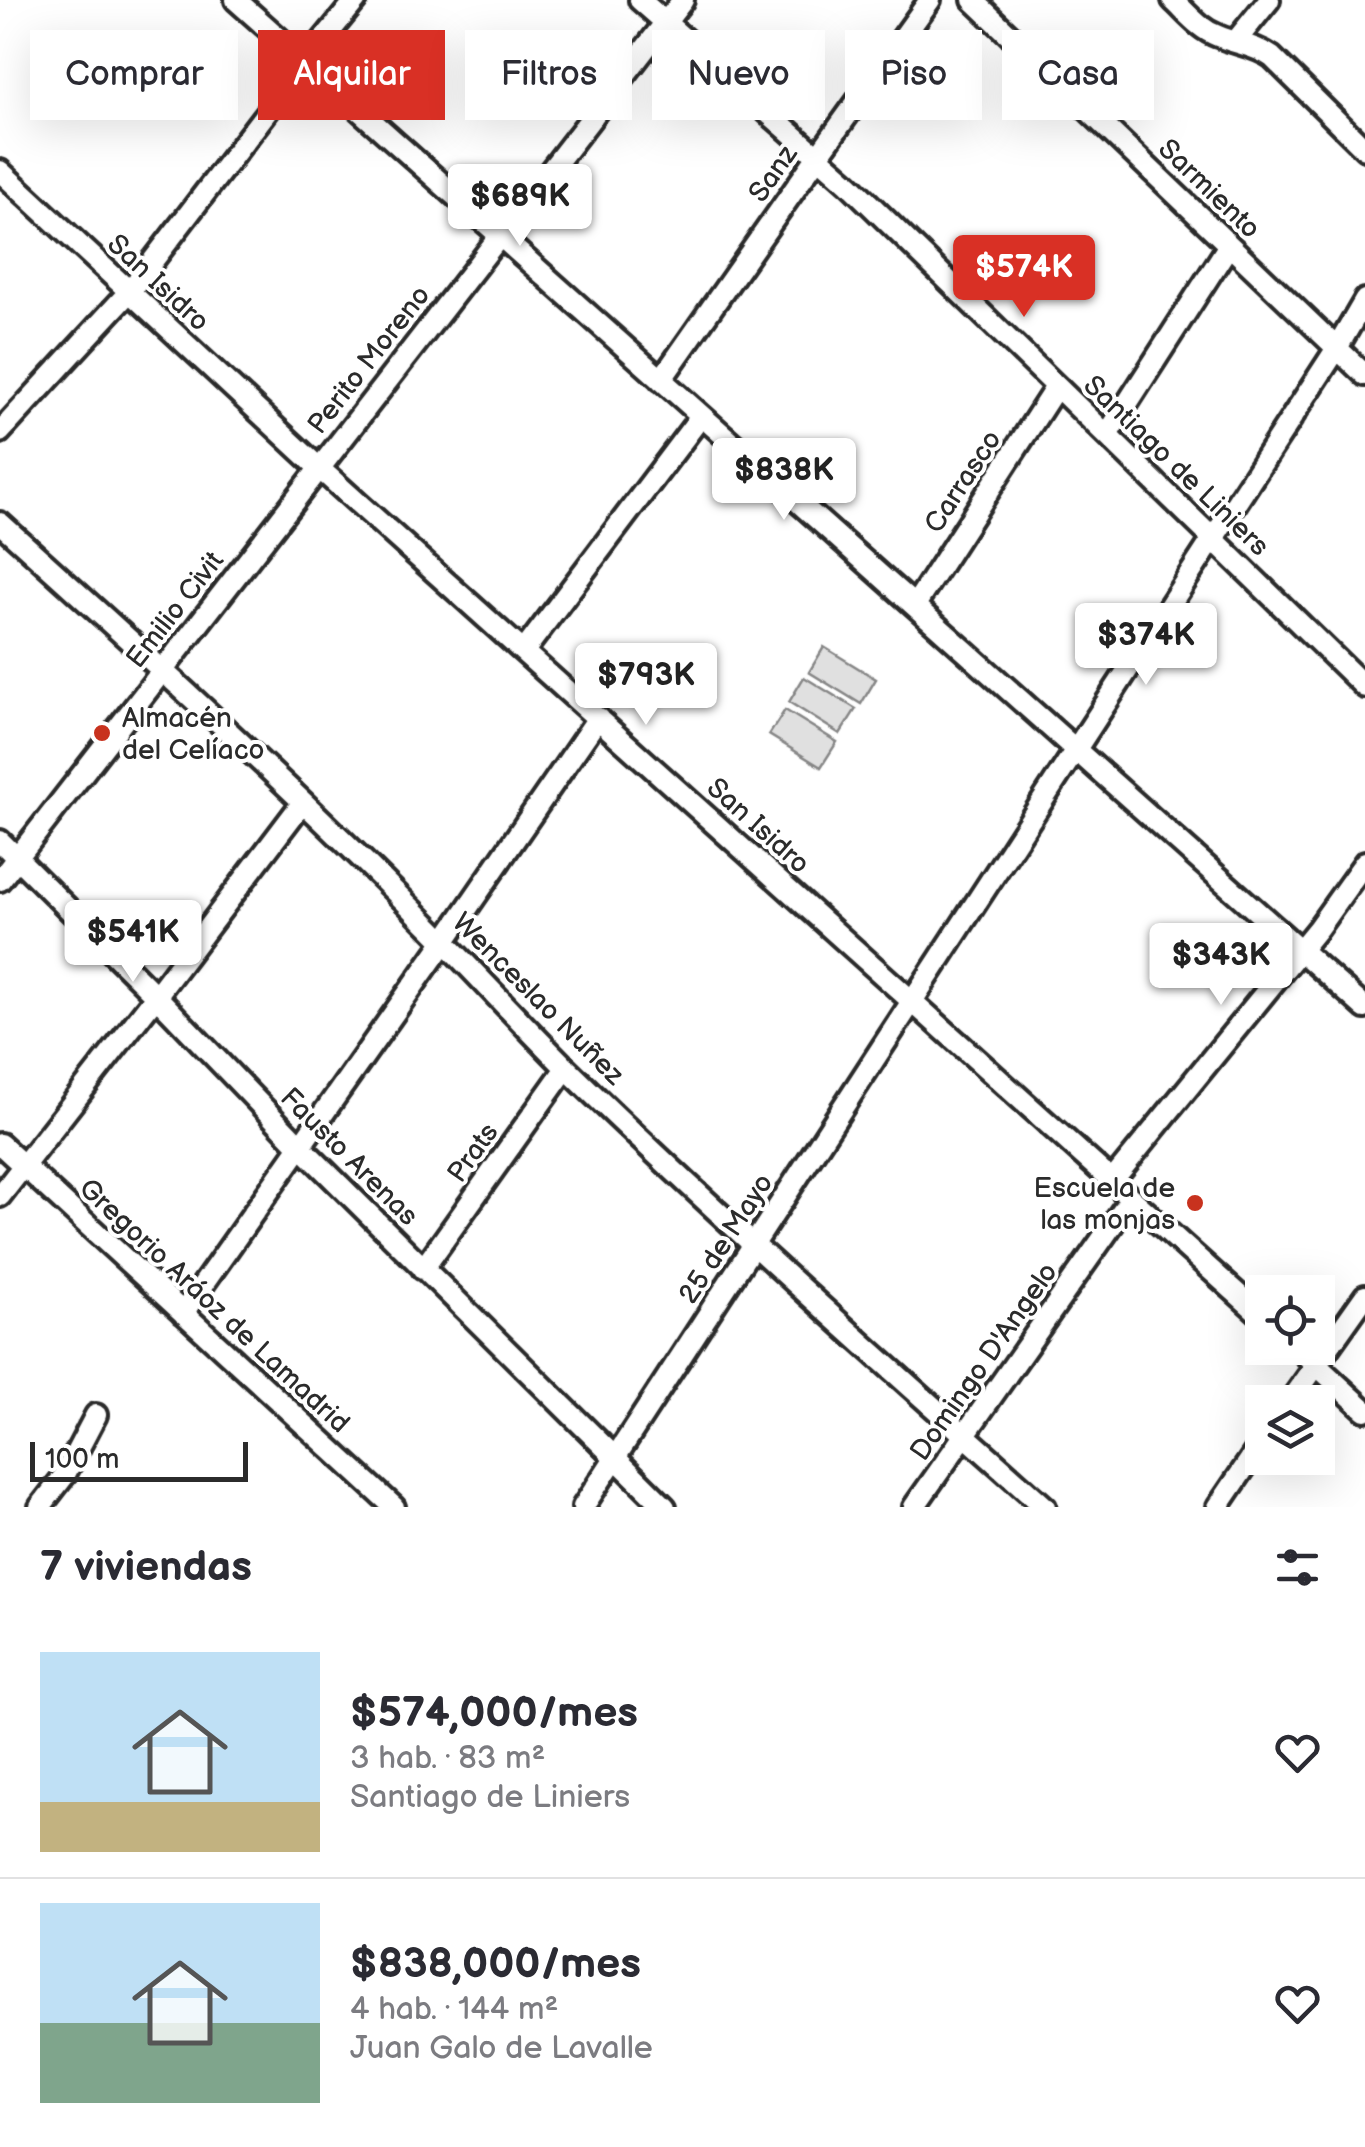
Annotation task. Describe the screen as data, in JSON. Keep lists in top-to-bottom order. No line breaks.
{"streets":{"street":["Sanz","Sarmiento","San Isidro","Perito Moreno","Santiago de Liniers","Carrasco","Emilio Civit","Wenceslao Nuñez","Prats","Fausto Arenas","25 de Mayo","Gregorio Aráoz de Lamadrid","Domingo D'Angelo"]},"crossings":[["Sanz","Santiago de Liniers"],["Sarmiento","25 de Mayo"],["San Isidro","Perito Moreno"],["San Isidro","Emilio Civit"],["San Isidro","25 de Mayo"],["San Isidro","Domingo D'Angelo"],["Perito Moreno","Santiago de Liniers"],["Perito Moreno","Emilio Civit"],["Santiago de Liniers","Carrasco"],["Santiago de Liniers","25 de Mayo"],["Emilio Civit","Wenceslao Nuñez"],["Emilio Civit","Fausto Arenas"],["Wenceslao Nuñez","Prats"],["Wenceslao Nuñez","25 de Mayo"],["Wenceslao Nuñez","Domingo D'Angelo"],["Prats","Fausto Arenas"],["Fausto Arenas","25 de Mayo"]],"places":["Almacén del Celíaco","Escuela de las monjas"],"scale_bar":"100 m","page":{"chip":["Comprar","Alquilar","Filtros","Nuevo","Piso","Casa"],"price":["$689K","$574K","$838K","$374K","$793K","$541K","$343K"],"scale":"100 m","heading":"7 viviendas","list":[{"name":"$574,000/mes","note":"3 hab. · 83 m² · Santiago de Liniers"},{"name":"$838,000/mes","note":"4 hab. · 144 m² · Juan Galo de Lavalle"}]}}
